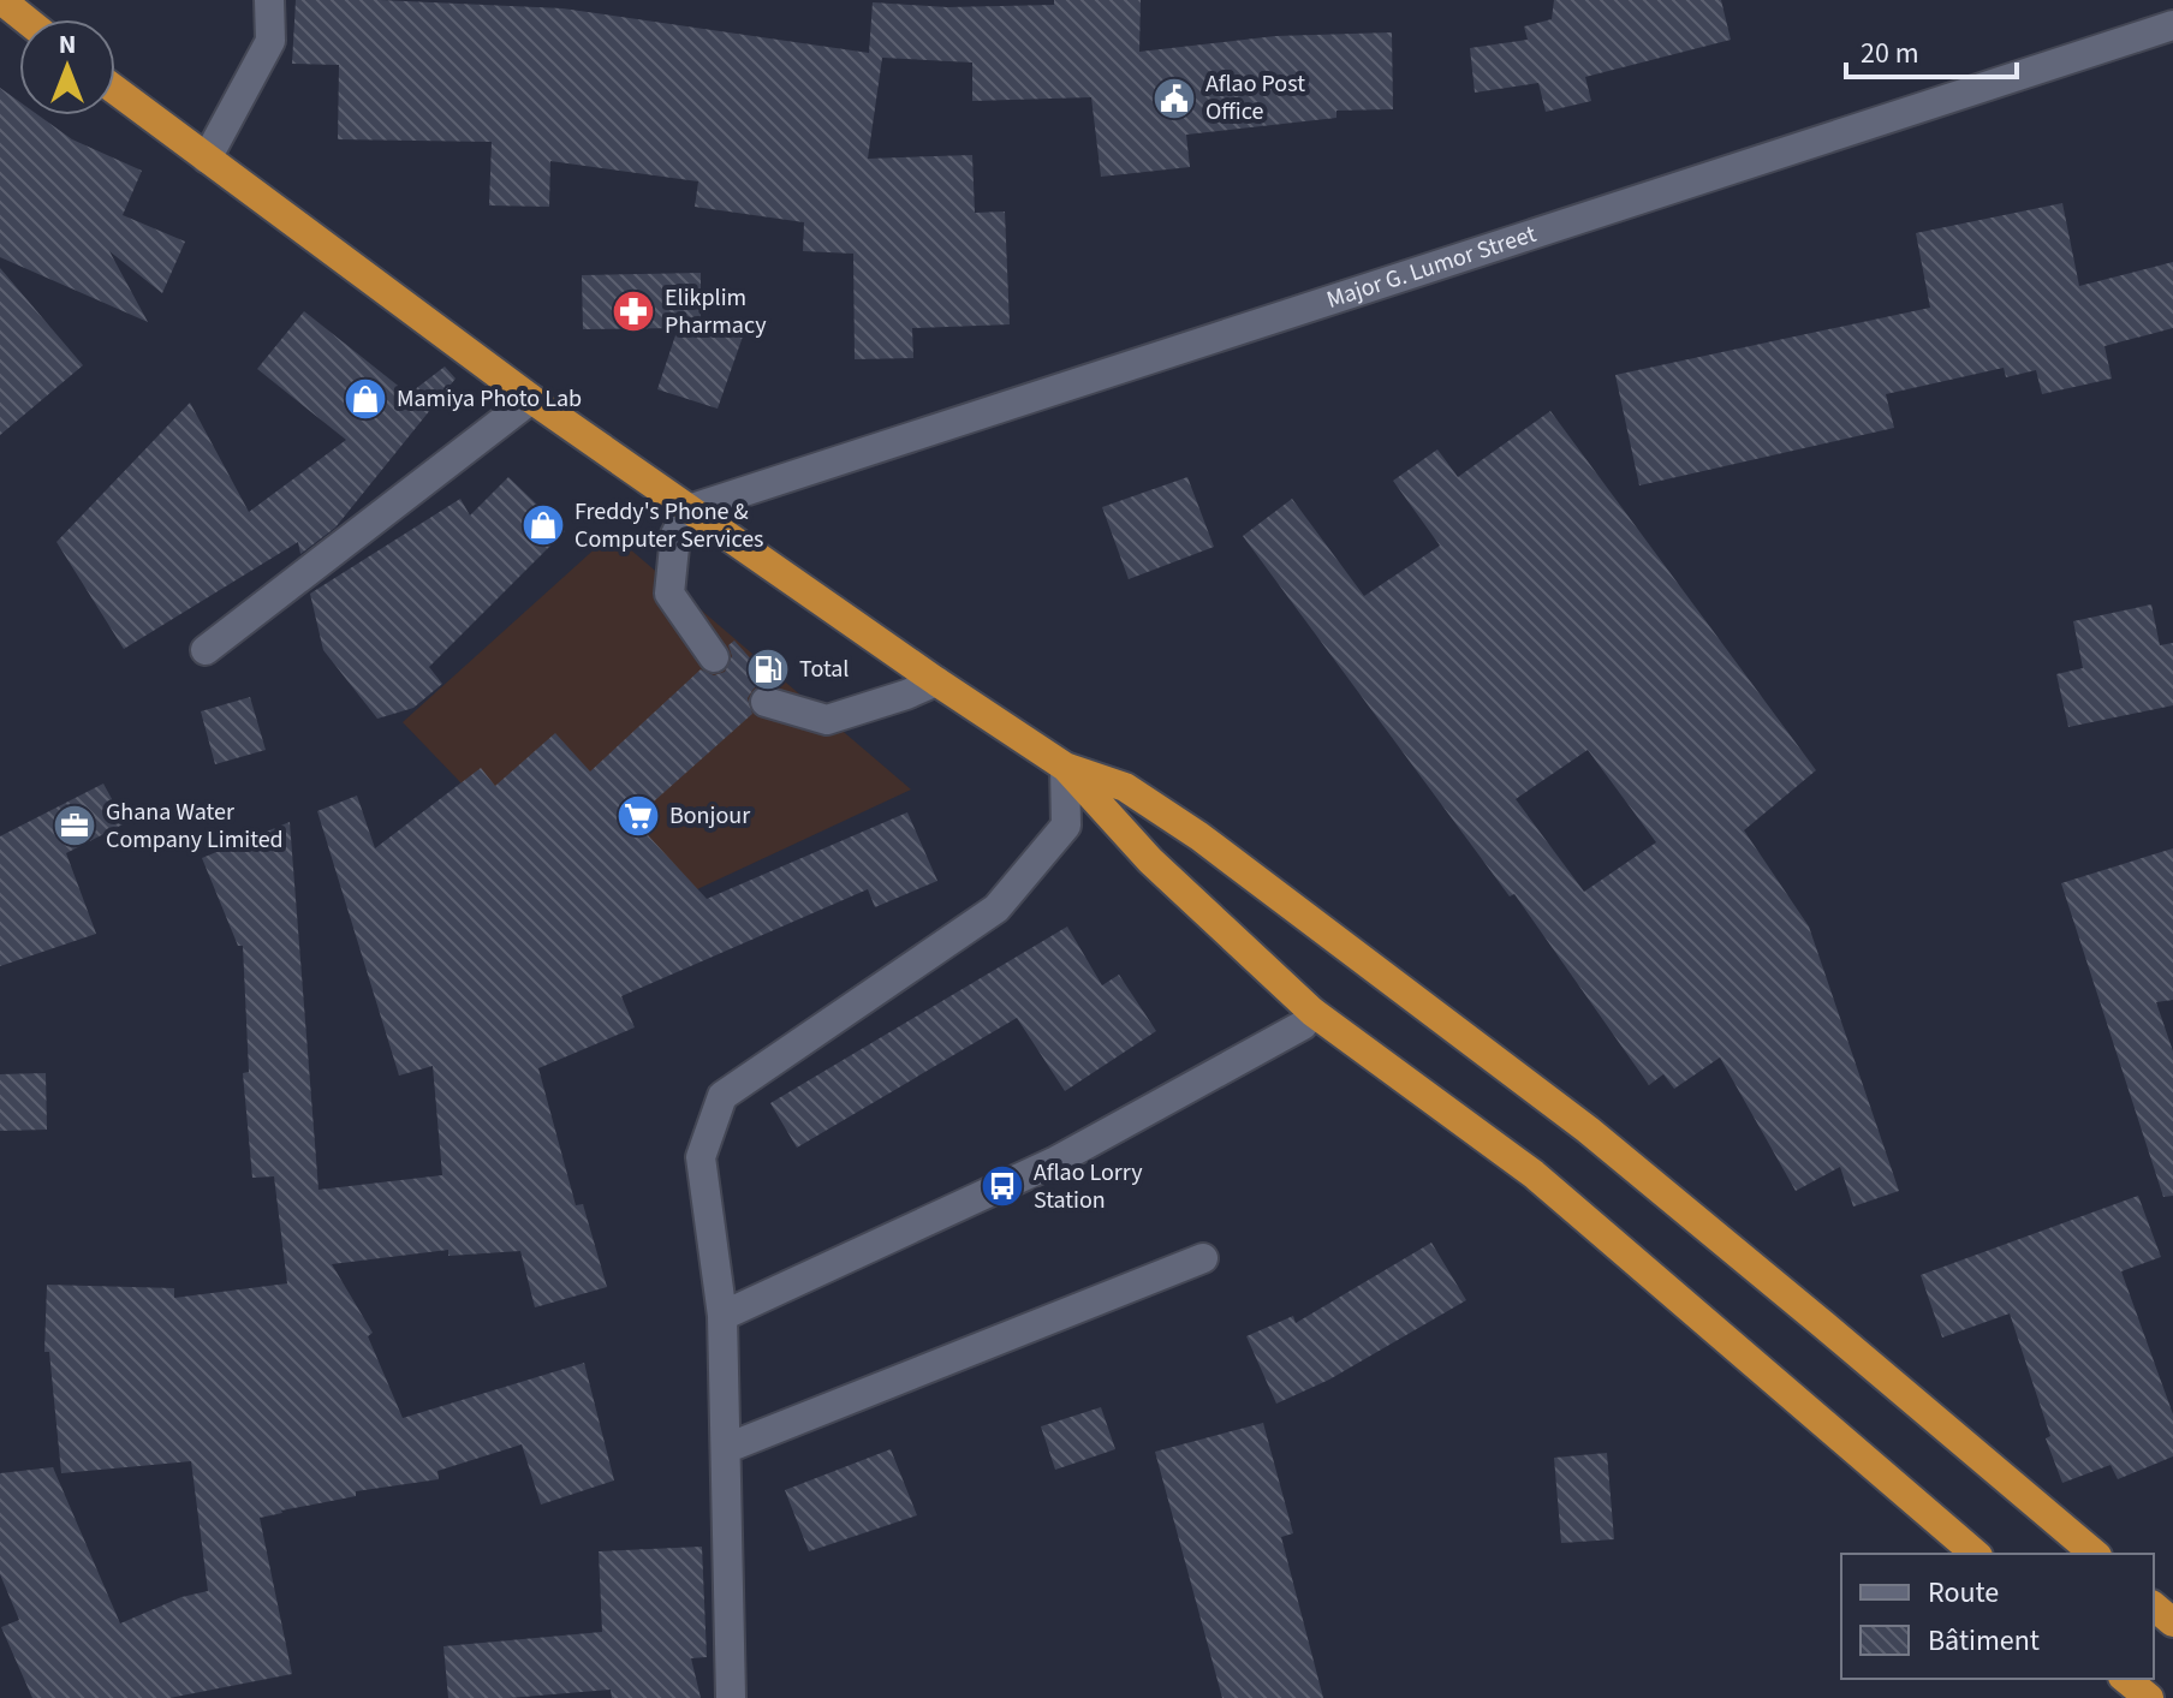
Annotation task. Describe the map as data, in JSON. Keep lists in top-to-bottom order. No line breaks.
{"streets":{"street":["Major G. Lumor Street"]},"places":{"public building":["Aflao Post Office"],"pharmacy":["Elikplim Pharmacy"],"shop":["Mamiya Photo Lab","Freddy's Phone & Computer Services"],"fuel station":["Total"],"supermarket":["Bonjour"],"office":["Ghana Water Company Limited"],"bus stop":["Aflao Lorry Station"]},"legend":["Route","Bâtiment"],"scale_bar":"20 m","north":"top"}
